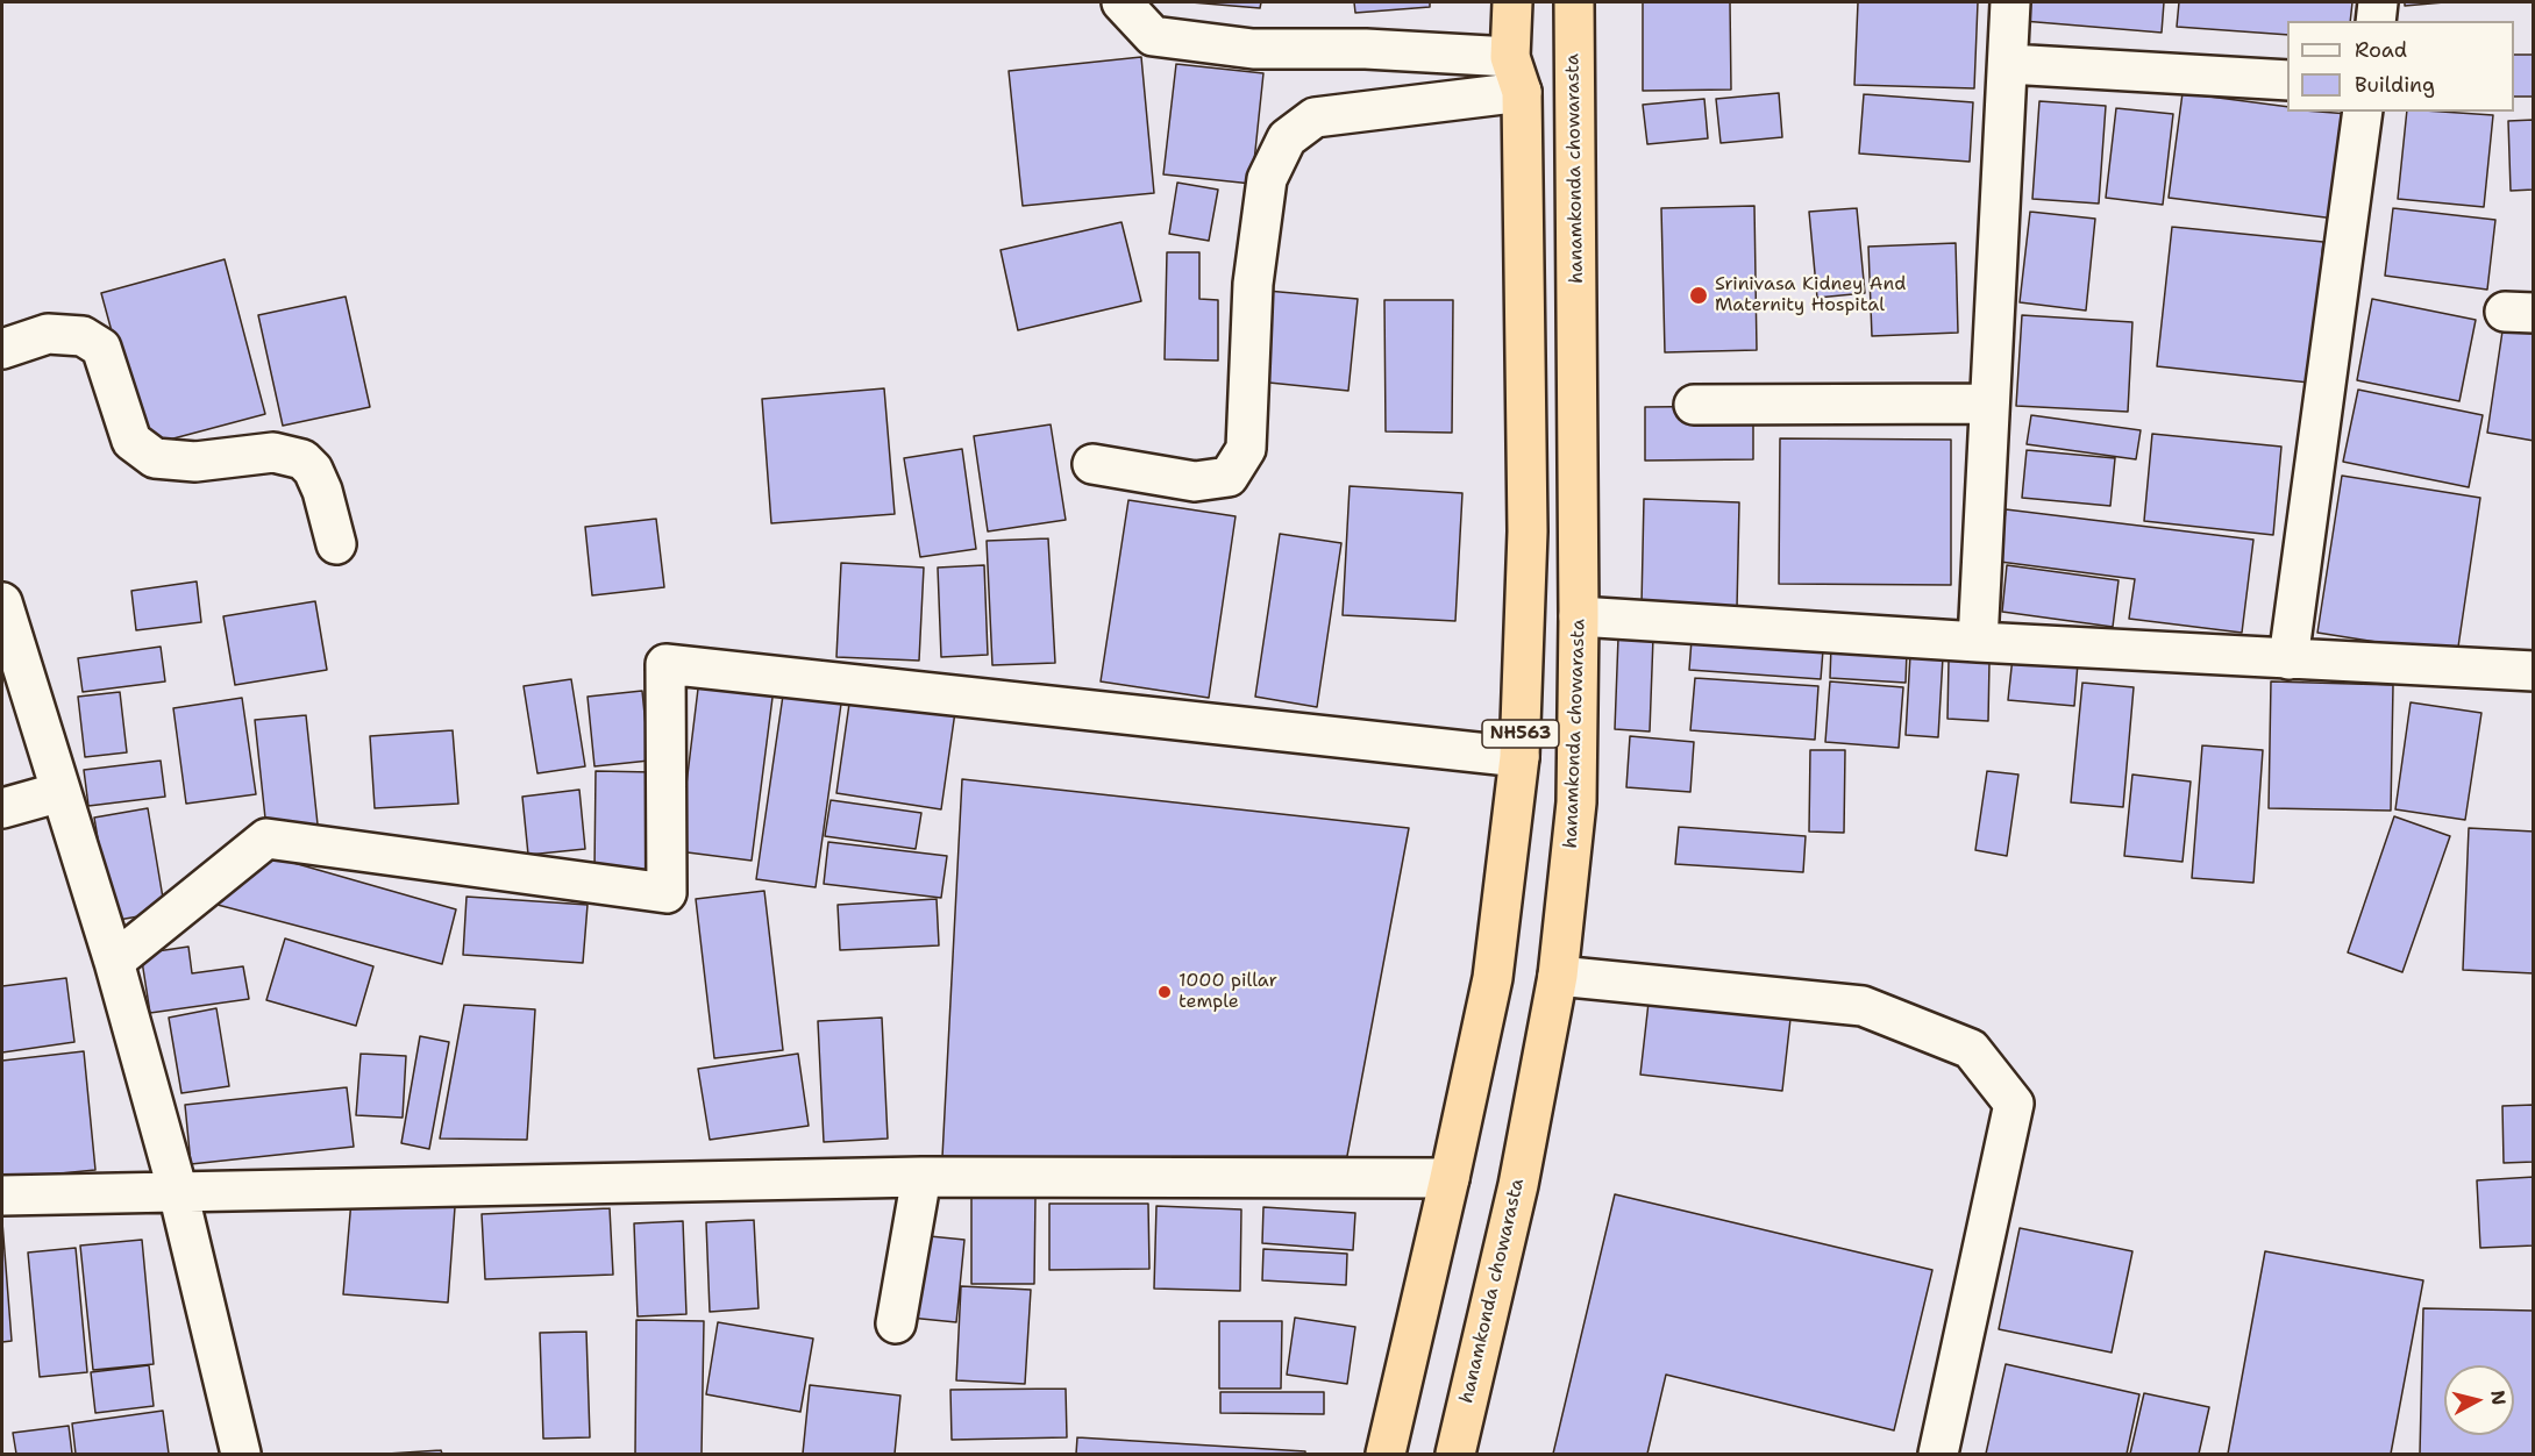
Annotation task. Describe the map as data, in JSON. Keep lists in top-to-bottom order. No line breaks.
{"streets":{"highway":["hanamkonda chowarasta","NH563"]},"places":["Srinivasa Kidney And Maternity Hospital","1000 pillar temple"],"legend":["Road","Building"],"north":"right"}
